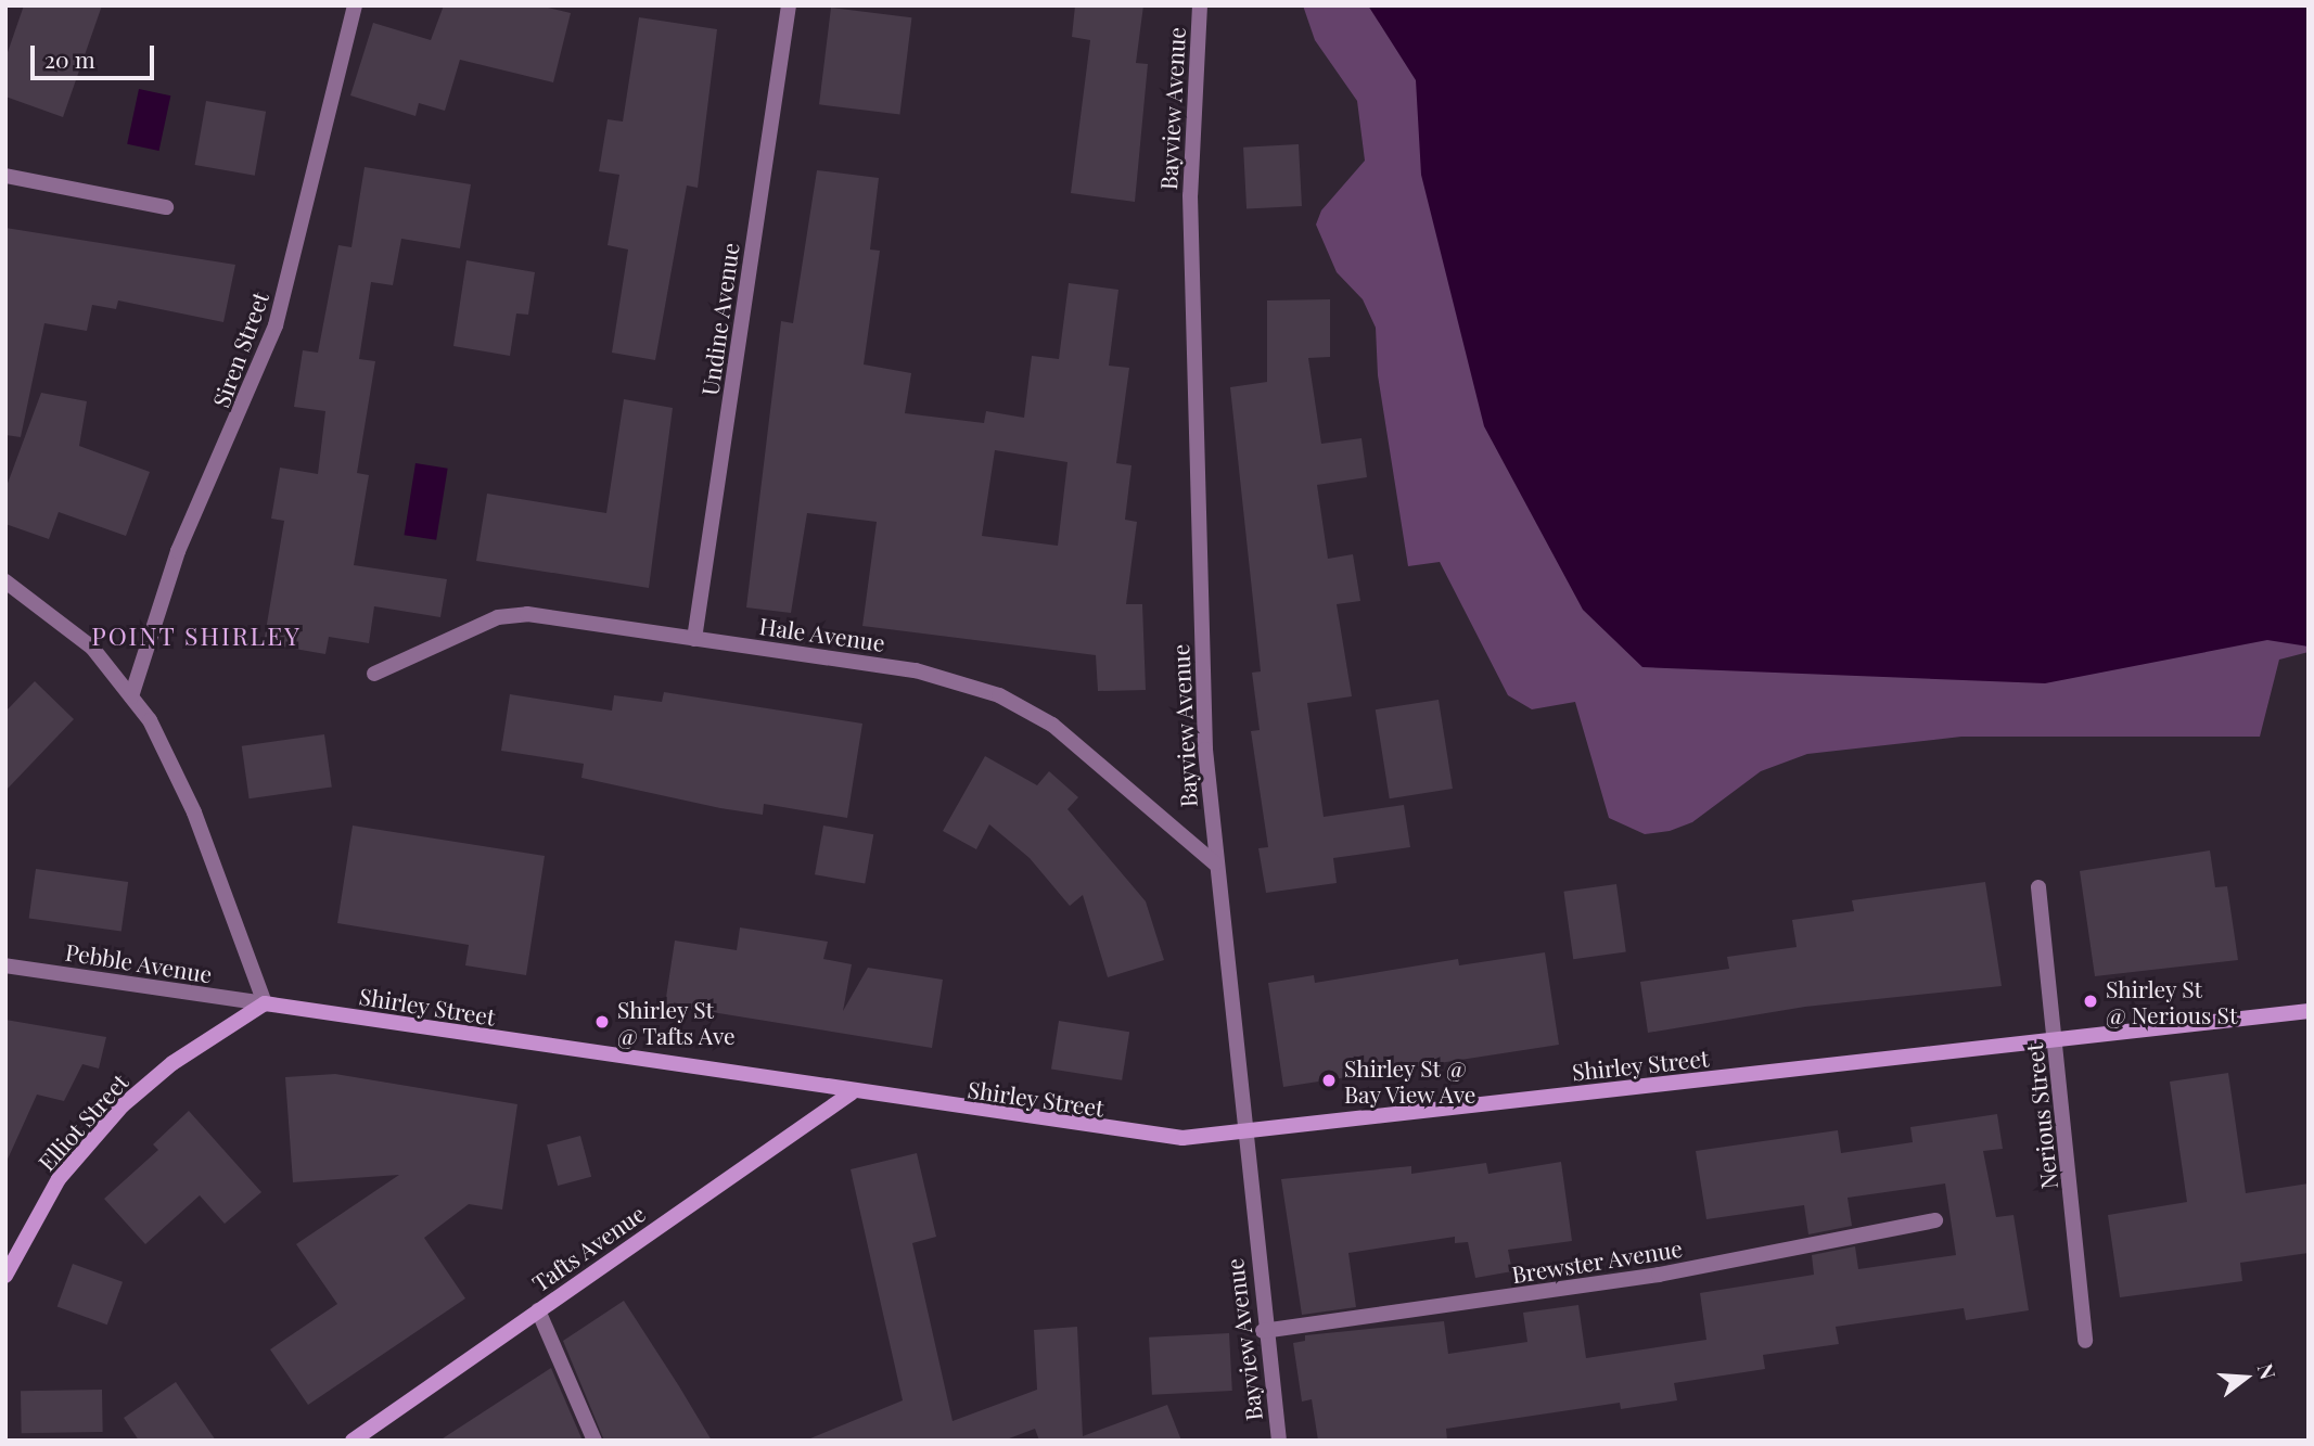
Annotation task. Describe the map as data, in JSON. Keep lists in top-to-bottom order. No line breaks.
{"streets":{"main road":["Shirley Street","Elliot Street","Tafts Avenue"],"street":["Bayview Avenue","Undine Avenue","Siren Street","Hale Avenue","Pebble Avenue","Nerious Street","Brewster Avenue"]},"crossings":[["Bayview Avenue","Hale Avenue"],["Bayview Avenue","Shirley Street"],["Bayview Avenue","Brewster Avenue"],["Undine Avenue","Hale Avenue"],["Pebble Avenue","Shirley Street"],["Pebble Avenue","Elliot Street"],["Shirley Street","Nerious Street"],["Shirley Street","Elliot Street"],["Shirley Street","Tafts Avenue"]],"districts":["POINT SHIRLEY"],"places":["Shirley St @ Nerious St","Shirley St @ Tafts Ave","Shirley St @ Bay View Ave"],"scale_bar":"20 m","north":"right"}
